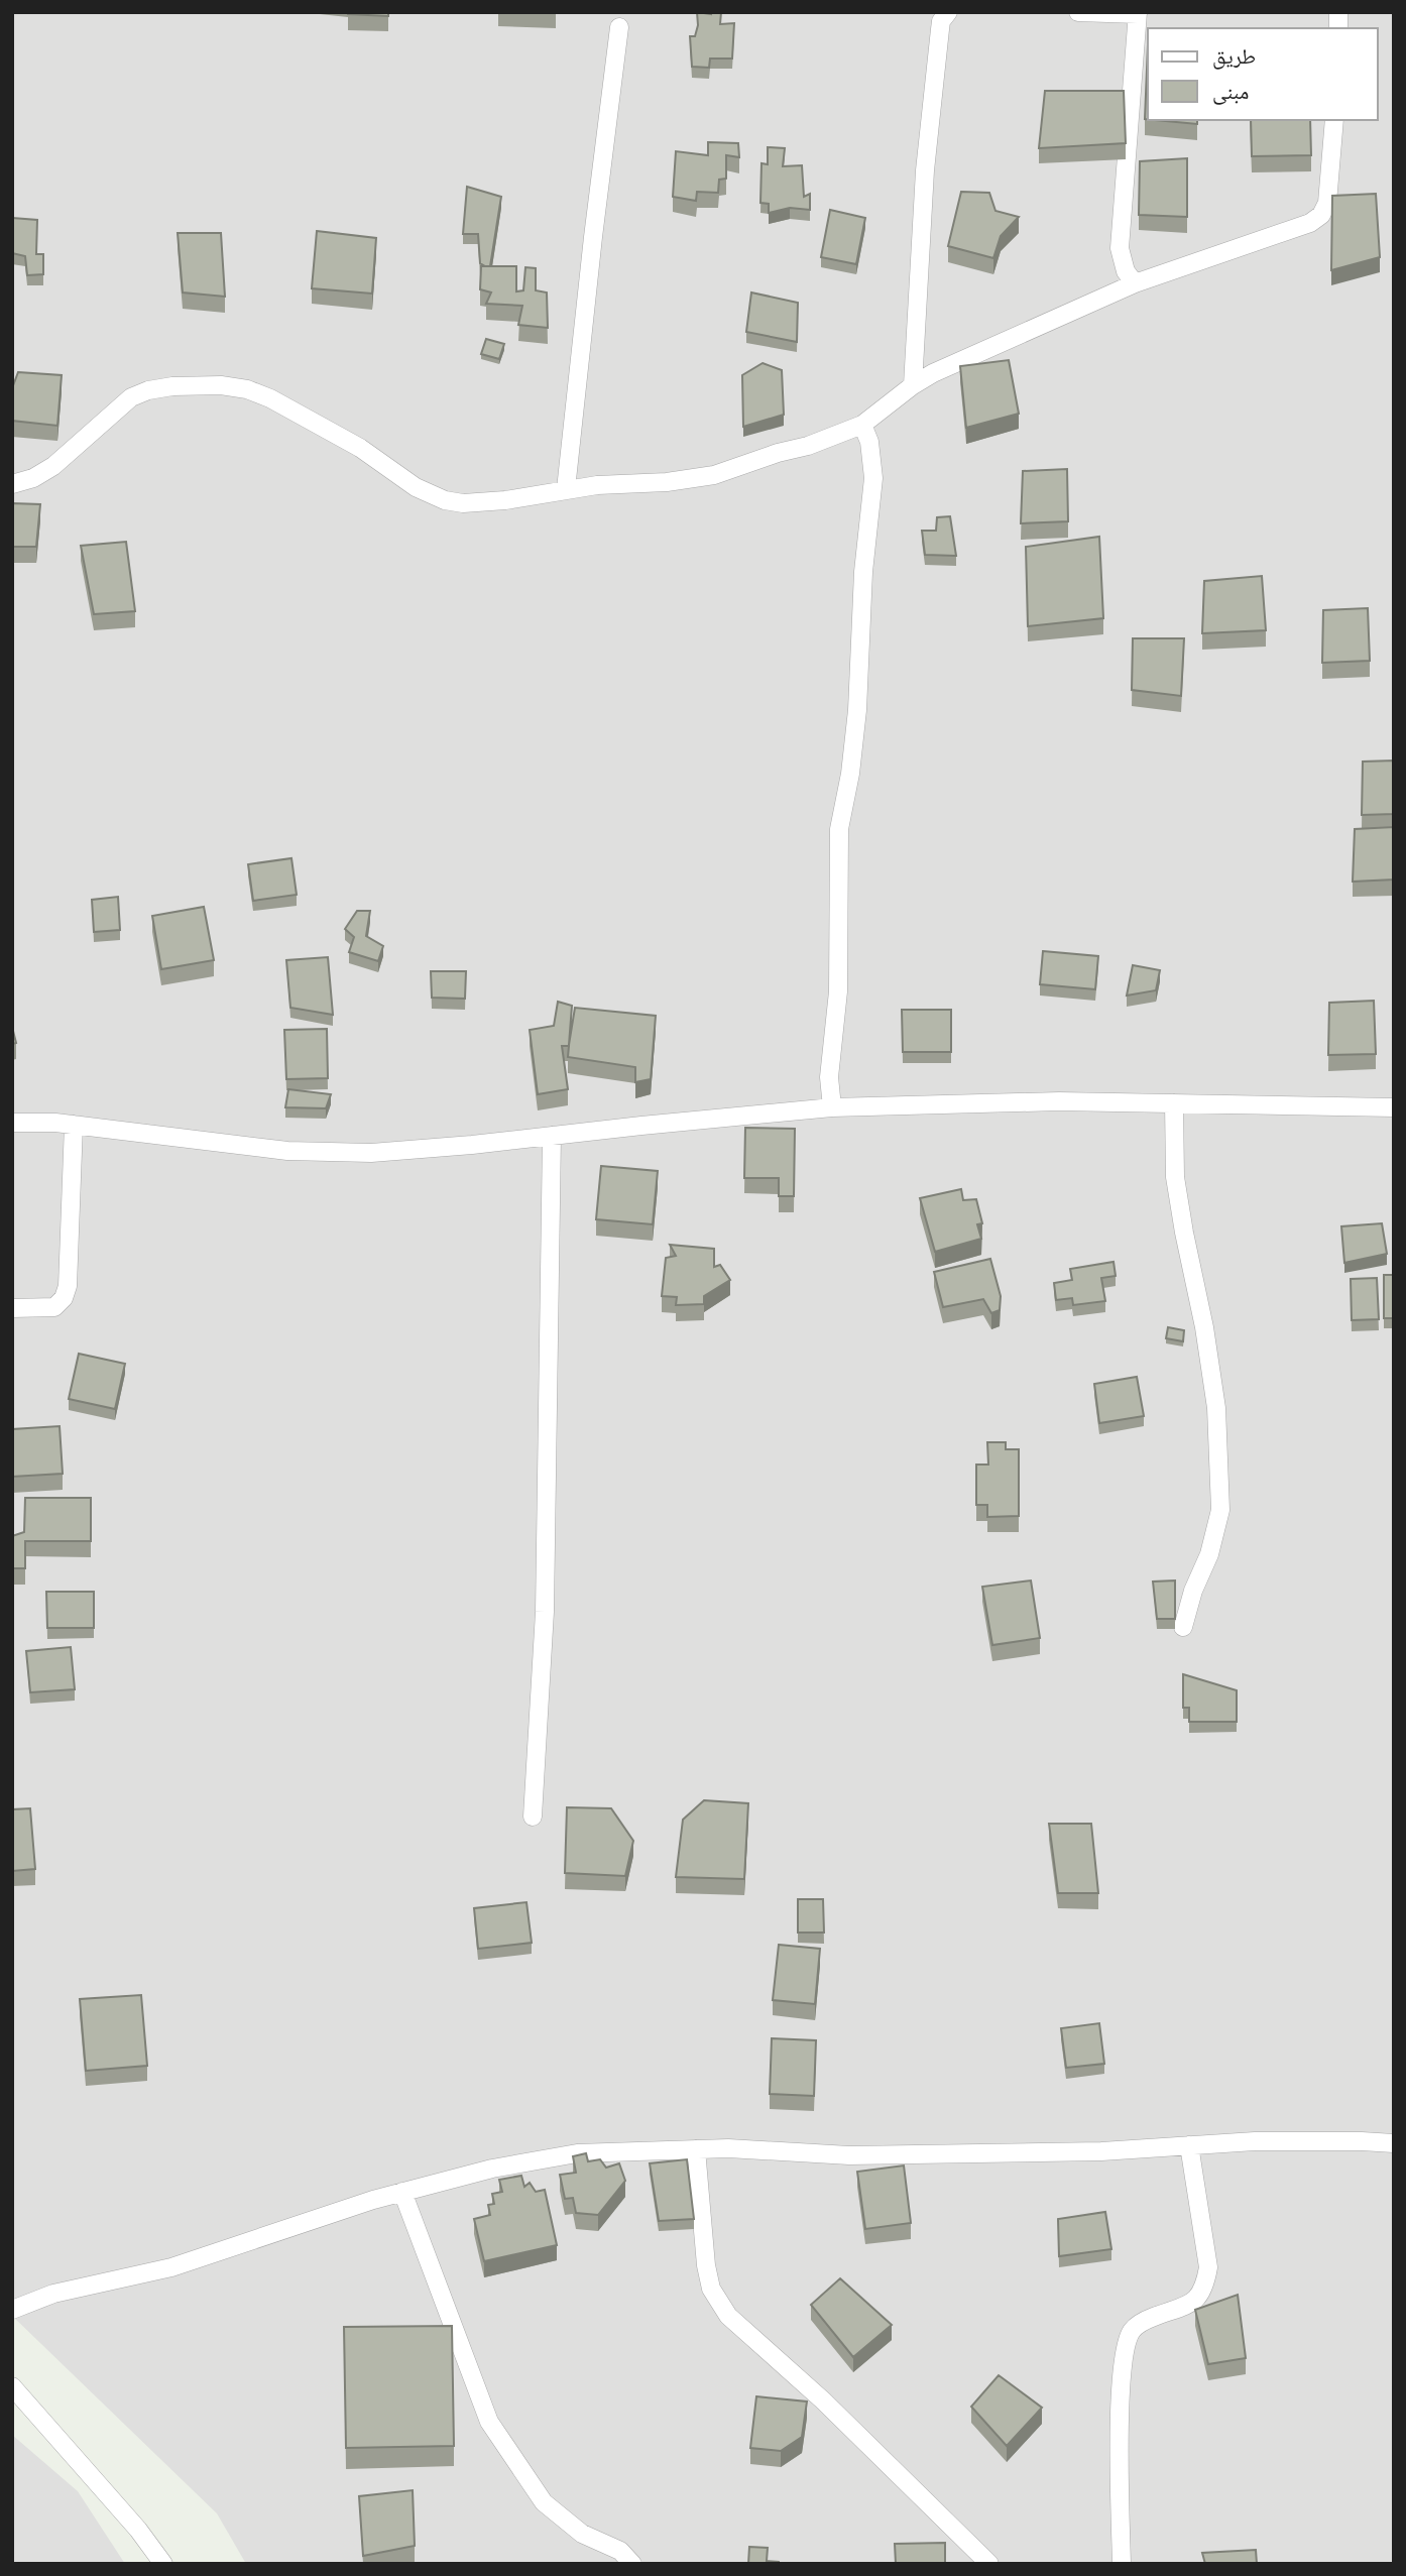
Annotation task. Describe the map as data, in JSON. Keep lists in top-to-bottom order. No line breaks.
{"legend":["طريق","مبنى"]}
